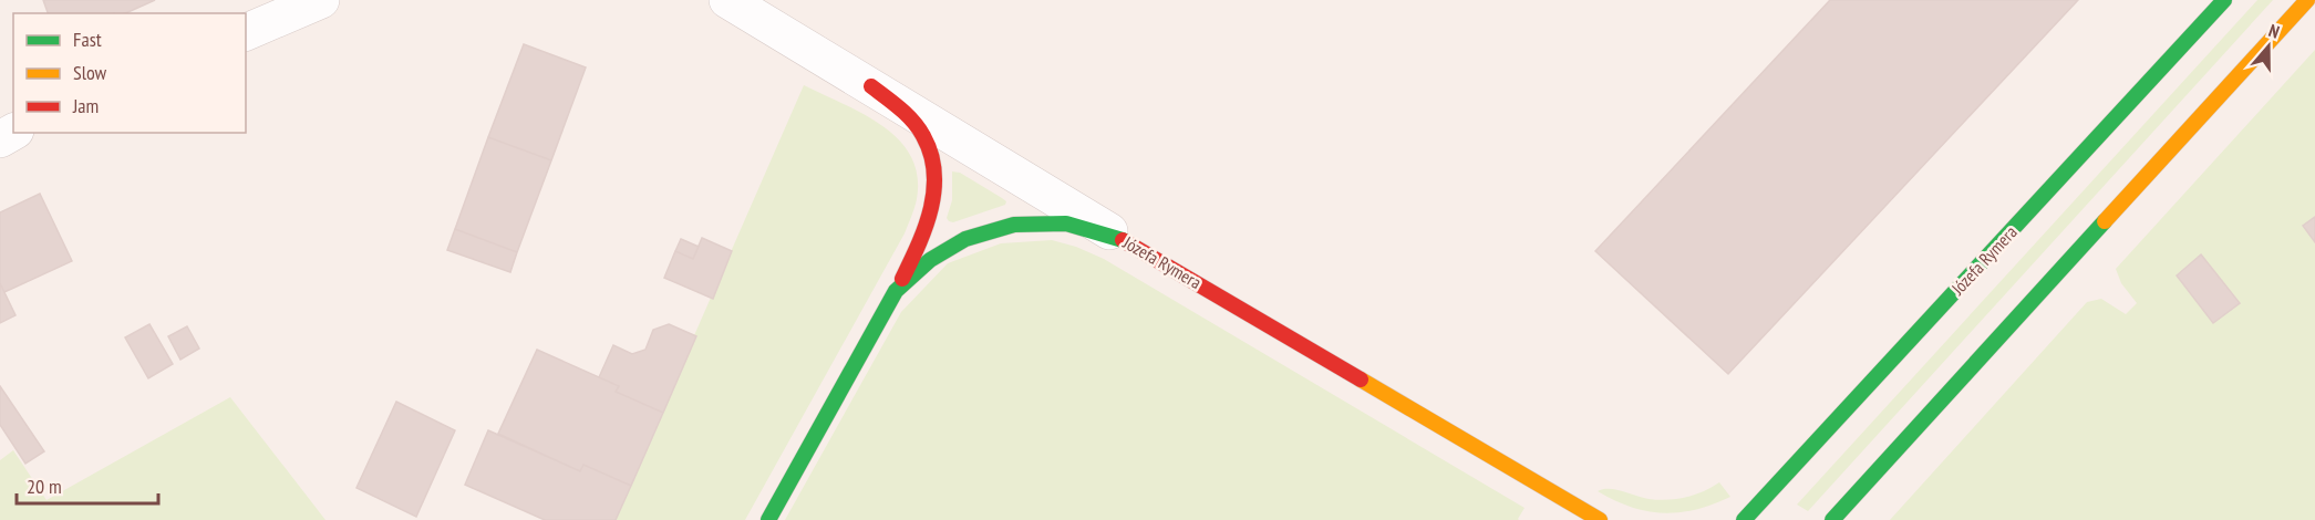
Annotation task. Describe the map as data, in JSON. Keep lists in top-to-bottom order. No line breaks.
{"streets":{"street":["Józefa Rymera"]},"legend":["Fast","Slow","Jam"],"scale_bar":"20 m","north":"top"}
